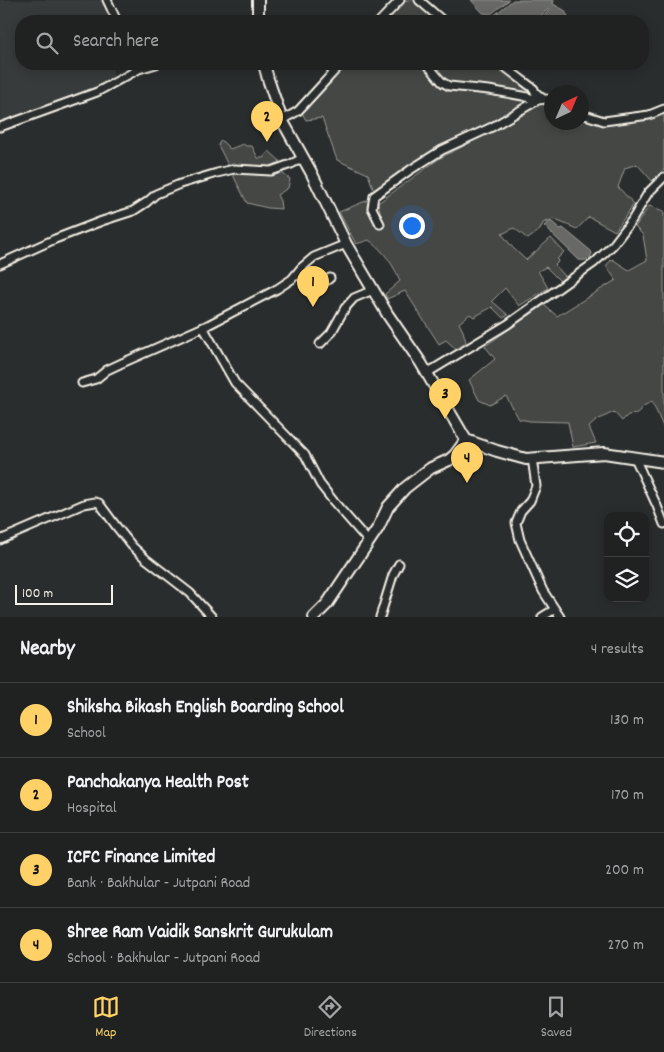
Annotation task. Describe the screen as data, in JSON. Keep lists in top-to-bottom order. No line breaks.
{"scale_bar":"100 m","north":"top right","page":{"search":"Search here","pins":["2","1","3","4"],"scale":"100 m","heading":["Nearby","4 results"],"list":[{"mark":"1","name":"Shiksha Bikash English Boarding School","note":"School","value":"130 m"},{"mark":"2","name":"Panchakanya Health Post","note":"Hospital","value":"170 m"},{"mark":"3","name":"ICFC Finance Limited","note":"Bank · Bakhular - Jutpani Road","value":"200 m"},{"mark":"4","name":"Shree Ram Vaidik Sanskrit Gurukulam","note":"School · Bakhular - Jutpani Road","value":"270 m"}],"nav":["Map","Directions","Saved"]}}
